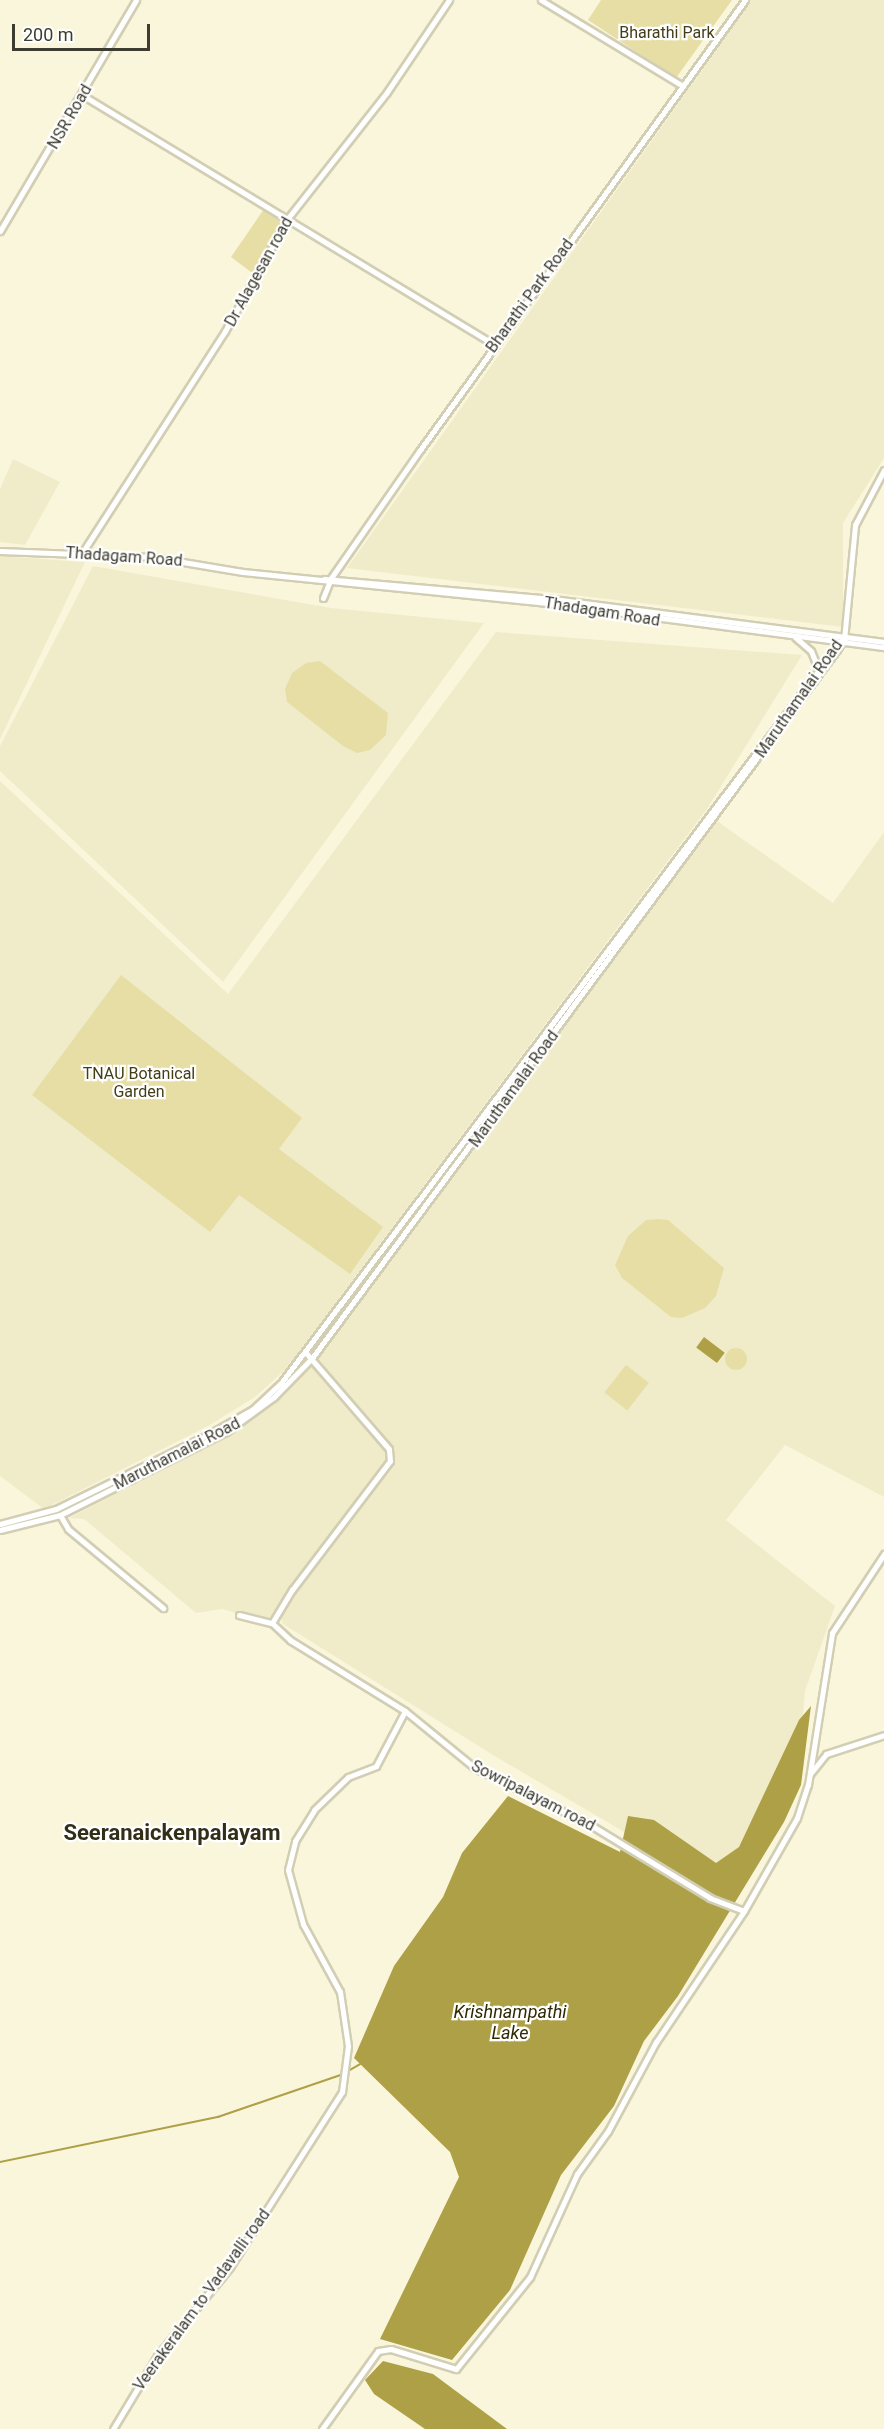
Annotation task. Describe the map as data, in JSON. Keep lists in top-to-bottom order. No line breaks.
{"streets":{"main road":["NSR Road","Dr Alagesan road","Bharathi Park Road","Thadagam Road","Maruthamalai Road","Sowripalayam road","Veerakeralam to Vadavalli road"]},"crossings":[["Dr Alagesan road","Thadagam Road"],["Bharathi Park Road","Thadagam Road"],["Thadagam Road","Maruthamalai Road"],["Sowripalayam road","Veerakeralam to Vadavalli road"]],"districts":["Seeranaickenpalayam"],"water":["Krishnampathi Lake"],"parks":["Bharathi Park","TNAU Botanical Garden"],"scale_bar":"200 m"}
